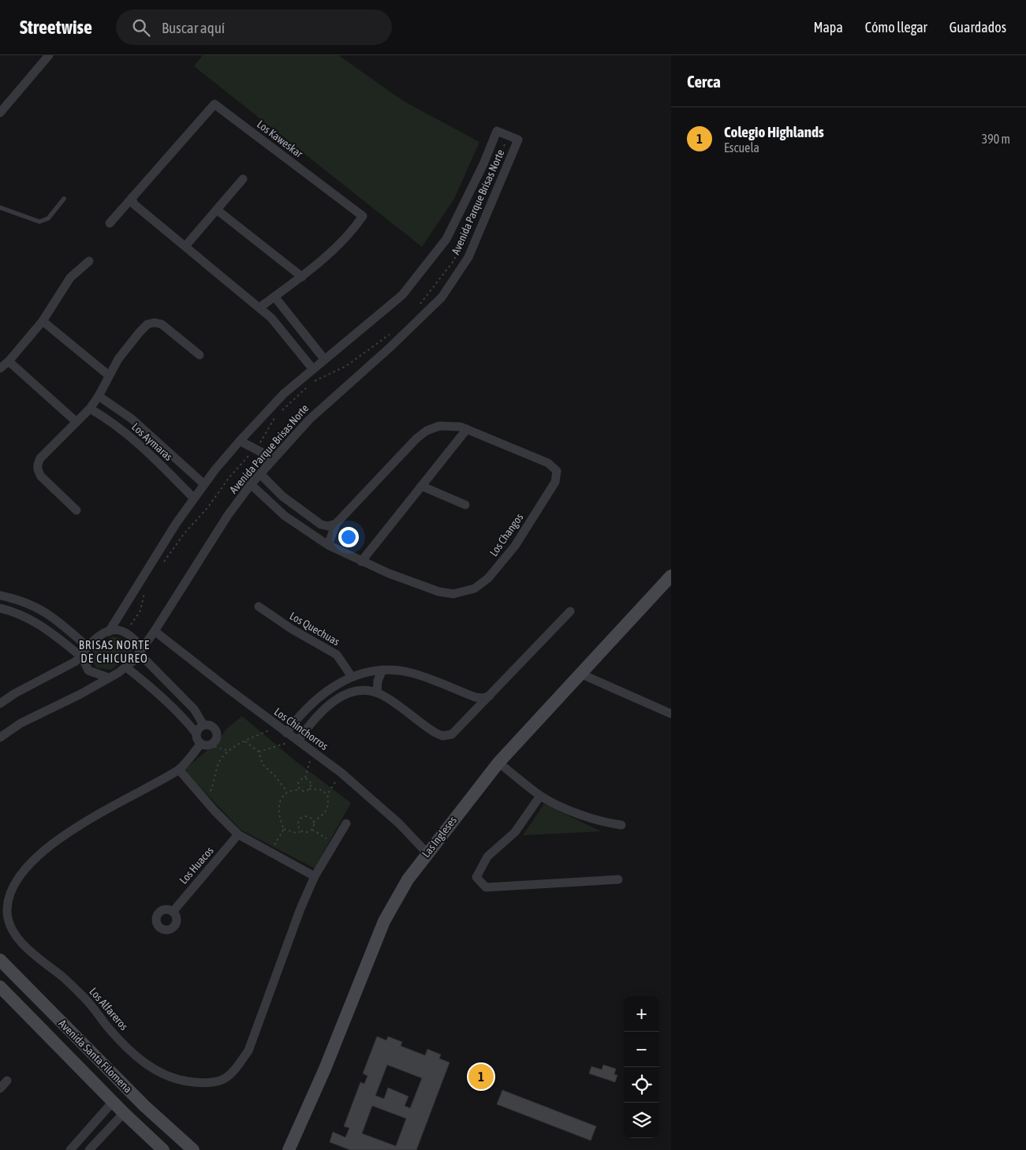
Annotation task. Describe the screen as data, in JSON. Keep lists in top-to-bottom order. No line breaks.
{"streets":{"street":["Los Kaweskar","Avenida Parque Brisas Norte","Los Aymaras","Los Changos","Los Quechuas","Los Chinchorros","Las Ingleses","Los Huacos","Los Alfareros","Avenida Santa Filomena"]},"crossings":[["Avenida Parque Brisas Norte","Los Aymaras"],["Avenida Parque Brisas Norte","Los Changos"],["Avenida Parque Brisas Norte","Los Chinchorros"],["Los Chinchorros","Las Ingleses"]],"districts":["BRISAS NORTE DE CHICUREO"],"page":{"header":"Streetwise","search":"Buscar aquí","nav":["Mapa","Cómo llegar","Guardados"],"heading":"Cerca","list":[{"mark":"1","name":"Colegio Highlands","note":"Escuela","value":"390 m"}],"map_buttons":["+","−"],"pins":"1"}}
